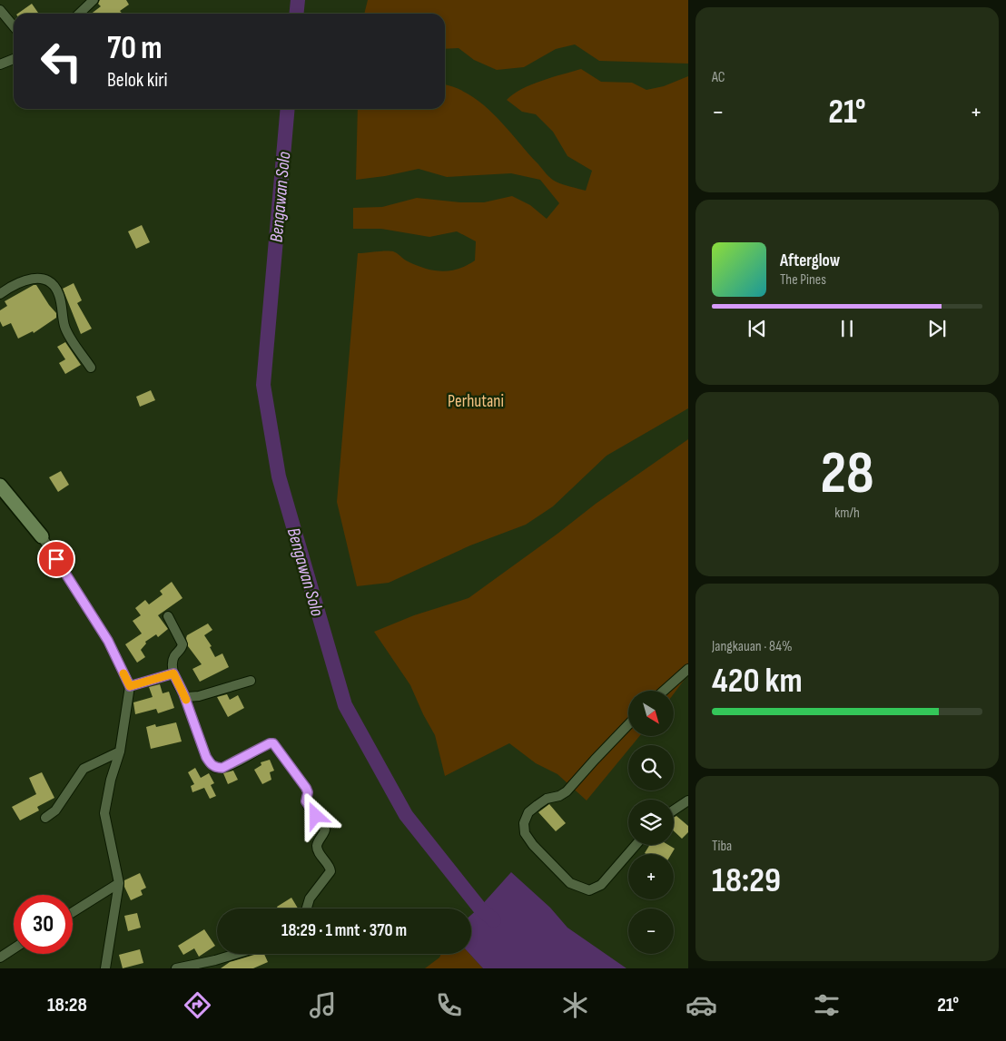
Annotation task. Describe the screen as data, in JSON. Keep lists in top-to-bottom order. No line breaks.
{"water":["Bengawan Solo"],"parks":["Perhutani"],"north":"bottom right","page":{"tile":["AC",["28","km/h"],["Jangkauan · 84%","420 km"],["Tiba","18:29"]],"turn":["70 m","Belok kiri"],"heat":["−","21°","+"],"song":["Afterglow","The Pines"],"map_buttons":["+","−"],"limit":"30","trip":"18:29 · 1 mnt · 370 m","tabs":["18:28","21°"]}}
